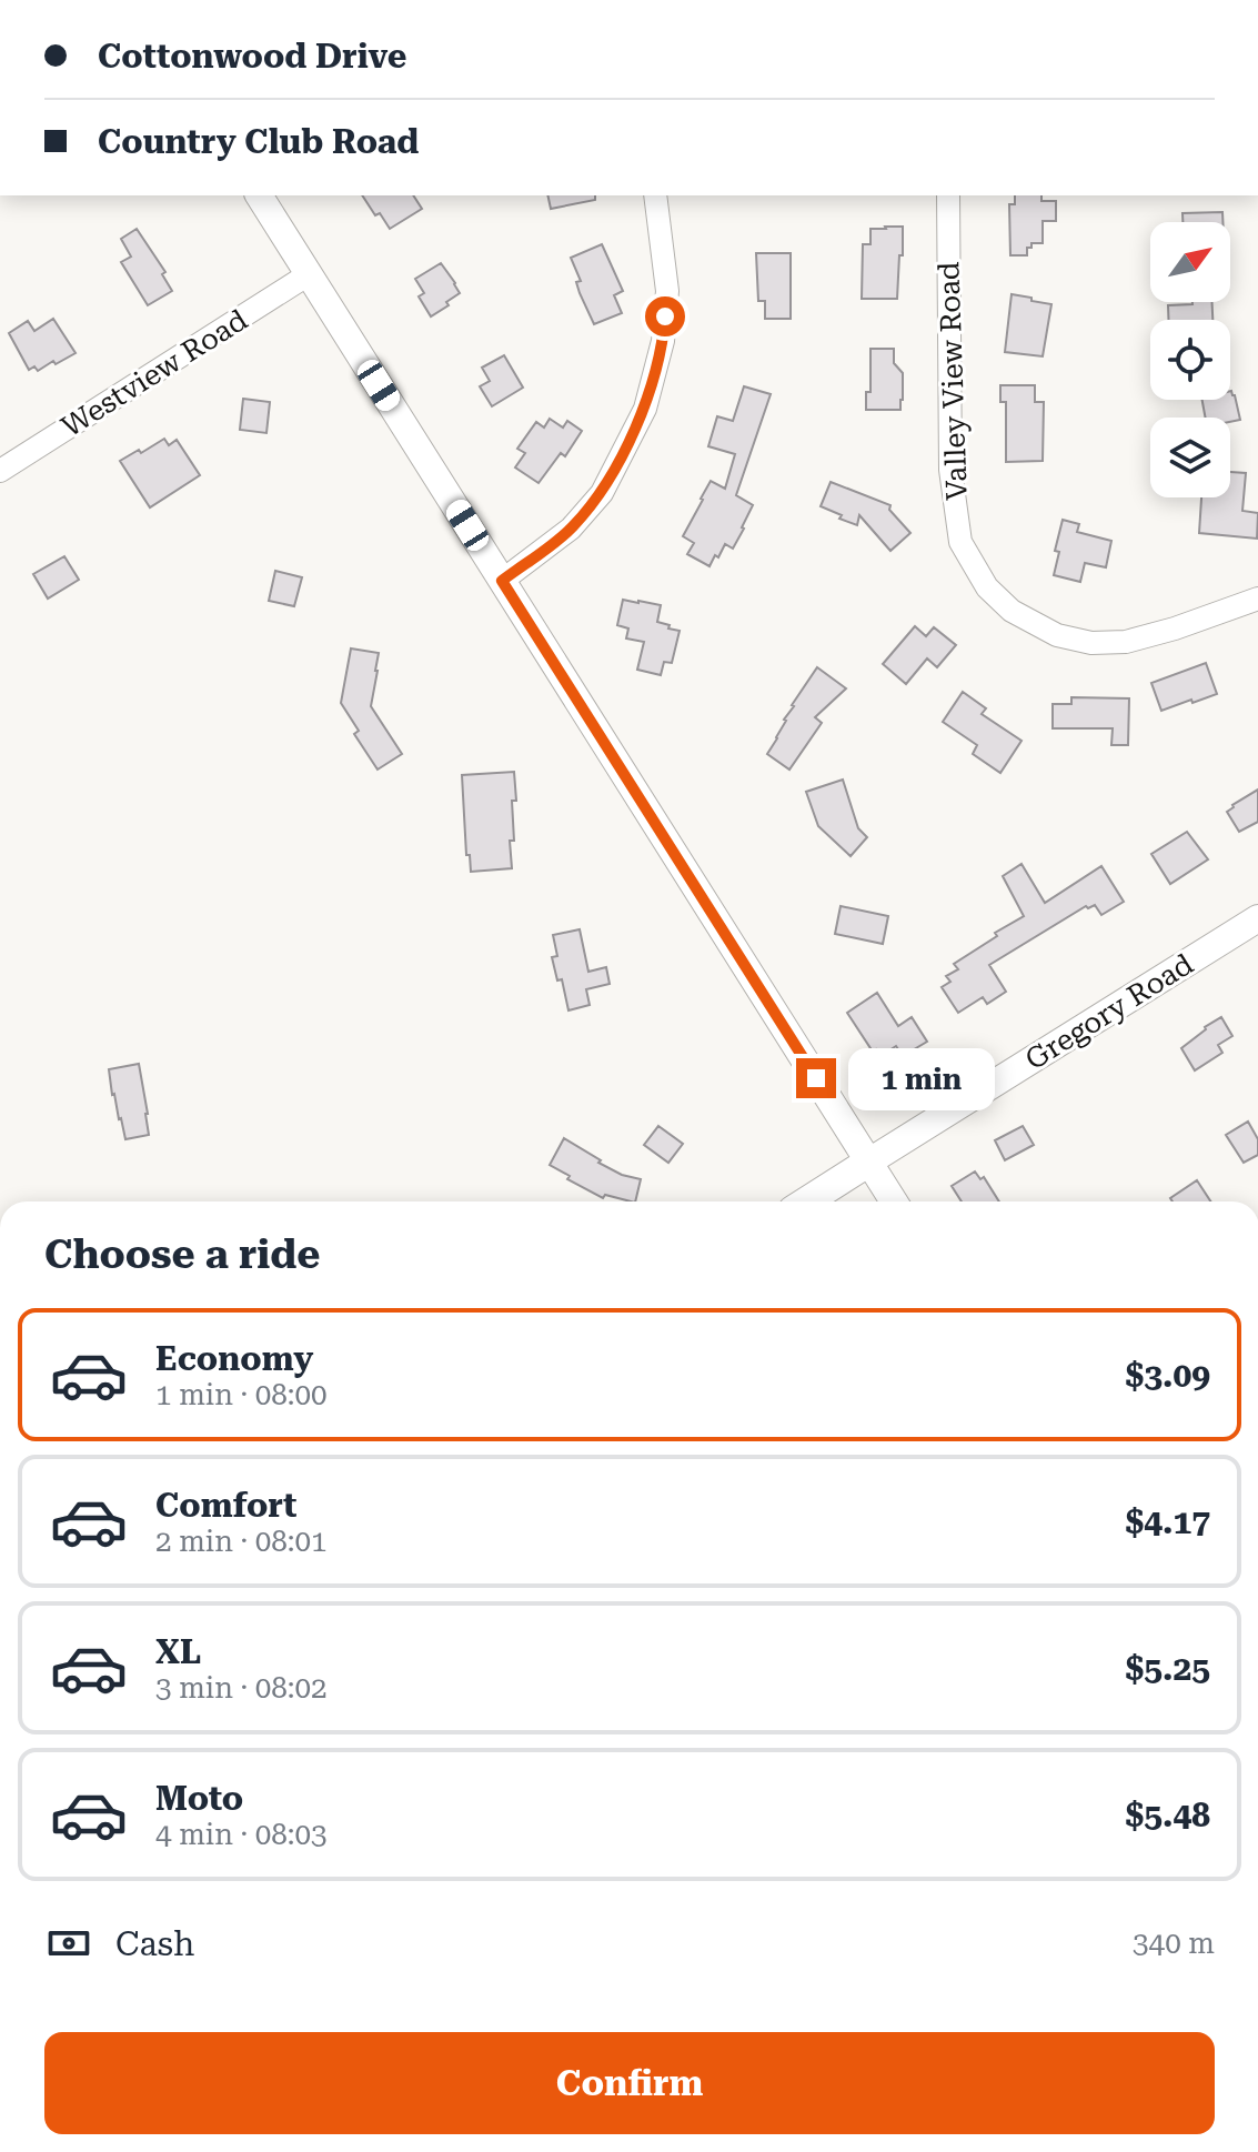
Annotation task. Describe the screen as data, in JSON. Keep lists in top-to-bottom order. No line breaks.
{"streets":{"street":["Westview Road","Valley View Road","Gregory Road"]},"north":"top right","page":{"banner":["Cottonwood Drive","Country Club Road"],"bubble":"1 min","heading":"Choose a ride","list":[{"name":"Economy","note":"1 min · 08:00","value":"$3.09"},{"name":"Comfort","note":"2 min · 08:01","value":"$4.17"},{"name":"XL","note":"3 min · 08:02","value":"$5.25"},{"name":"Moto","note":"4 min · 08:03","value":"$5.48"}],"pay":["Cash","340 m"],"buttons":"Confirm"}}
